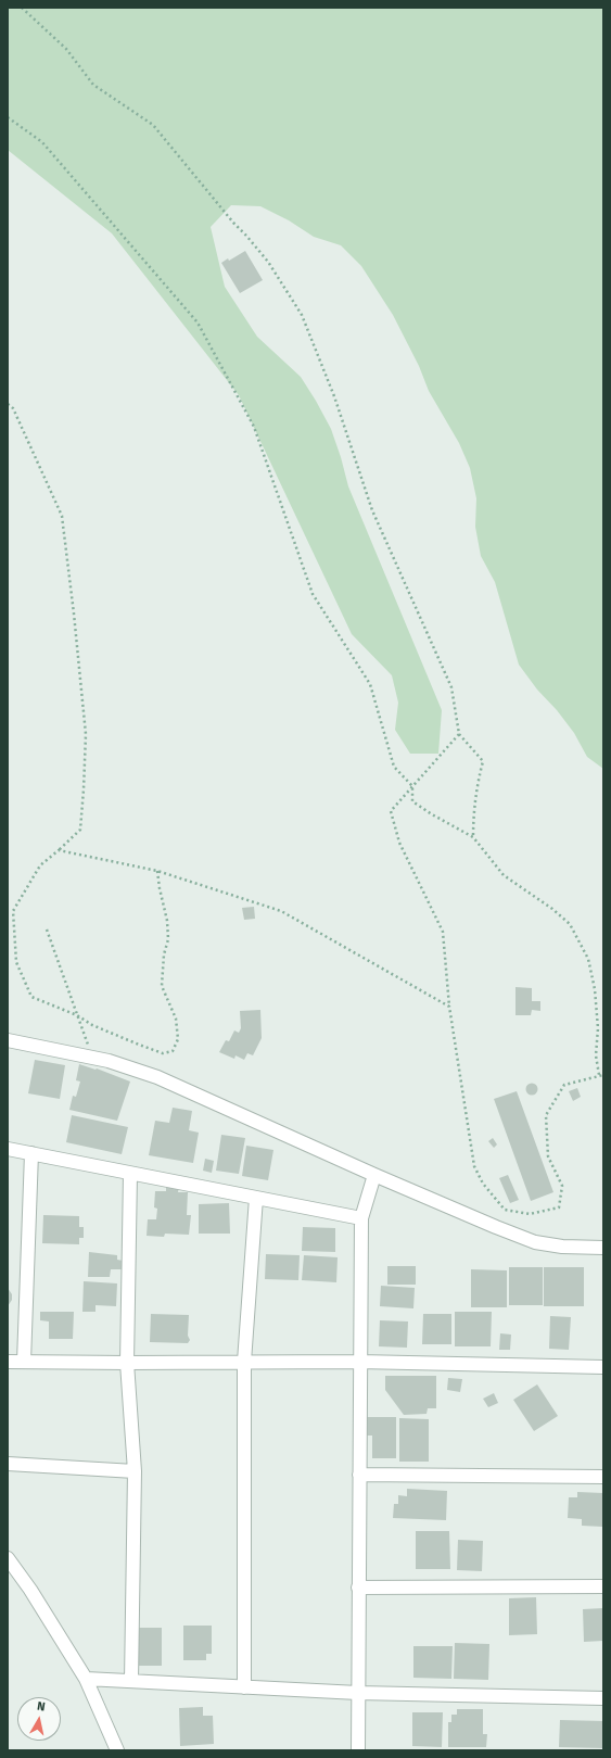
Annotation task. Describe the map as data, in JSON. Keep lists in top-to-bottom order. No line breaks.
{"north":"top"}
